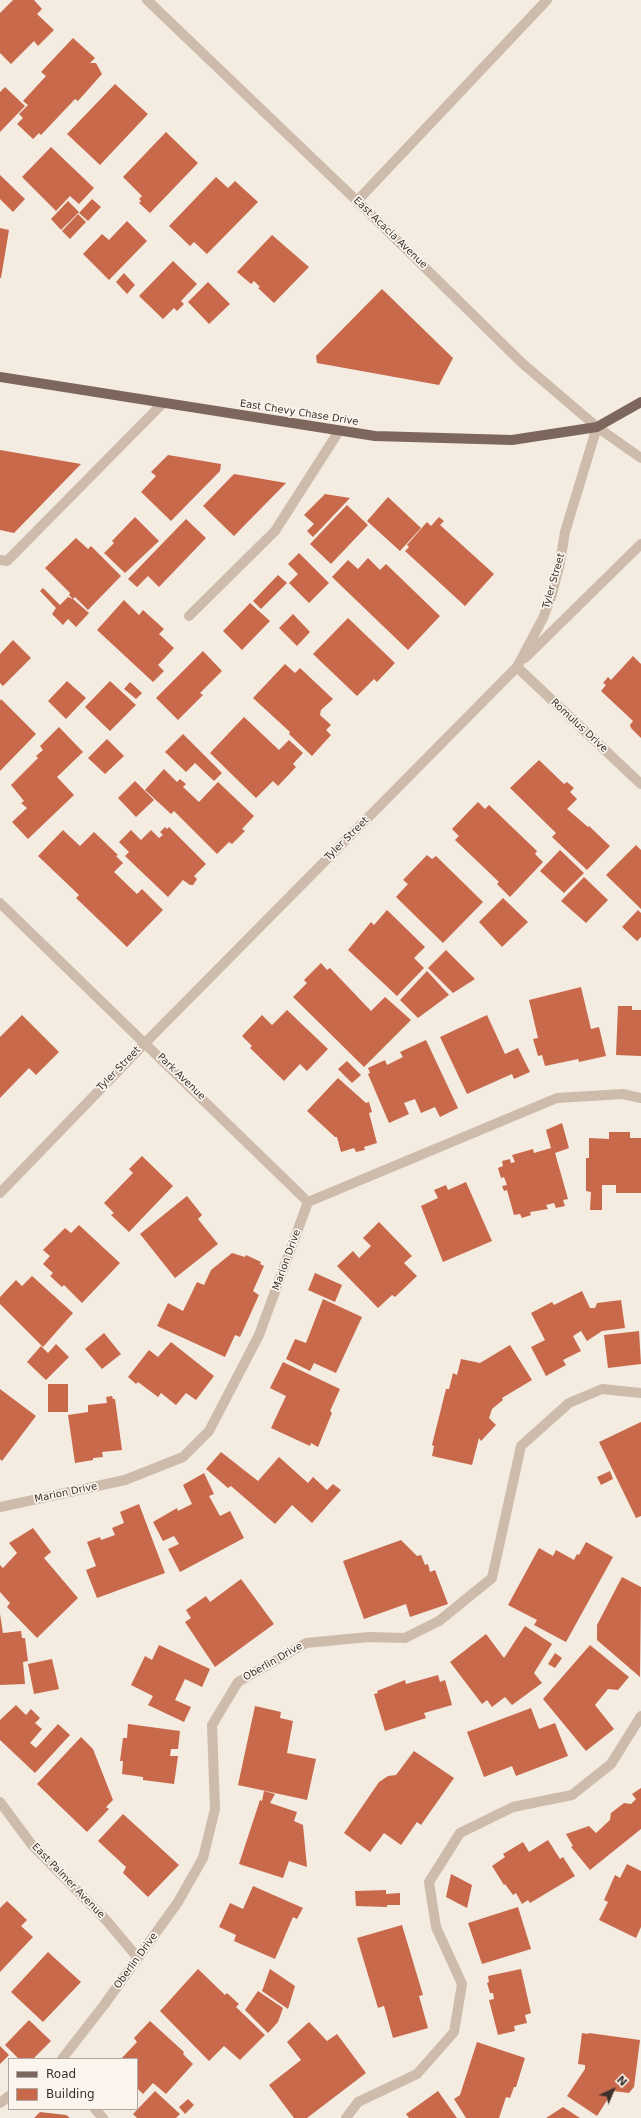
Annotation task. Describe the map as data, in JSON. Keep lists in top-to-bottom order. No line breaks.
{"streets":{"main road":["East Chevy Chase Drive"],"street":["East Acacia Avenue","Tyler Street","Romulus Drive","Park Avenue","Marion Drive","Oberlin Drive","East Palmer Avenue"]},"crossings":[["East Acacia Avenue","East Chevy Chase Drive"],["East Acacia Avenue","Tyler Street"],["East Chevy Chase Drive","Tyler Street"],["Tyler Street","Romulus Drive"],["Tyler Street","Park Avenue"],["Park Avenue","Marion Drive"],["Oberlin Drive","East Palmer Avenue"]],"legend":["Road","Building"],"north":"top right"}
